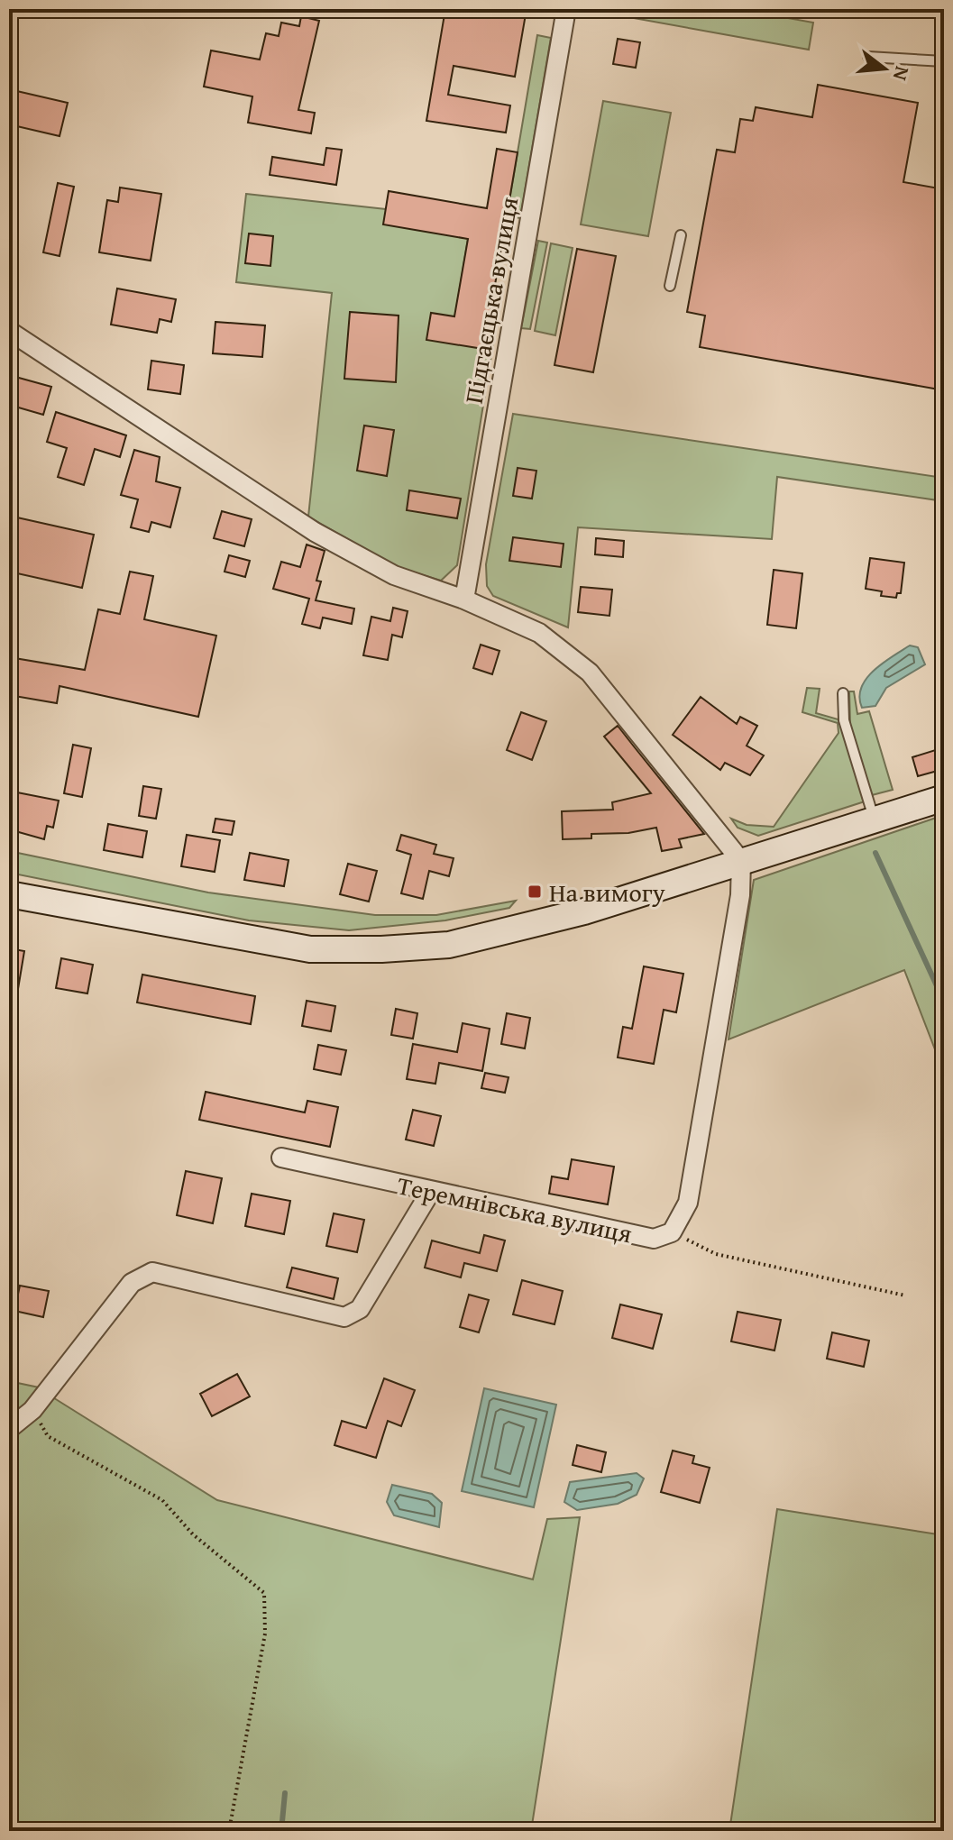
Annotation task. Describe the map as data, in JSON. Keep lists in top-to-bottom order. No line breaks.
{"streets":{"street":["Підгаєцька вулиця","Теремнівська вулиця"]},"places":{"transit":["На вимогу"]},"north":"right"}
